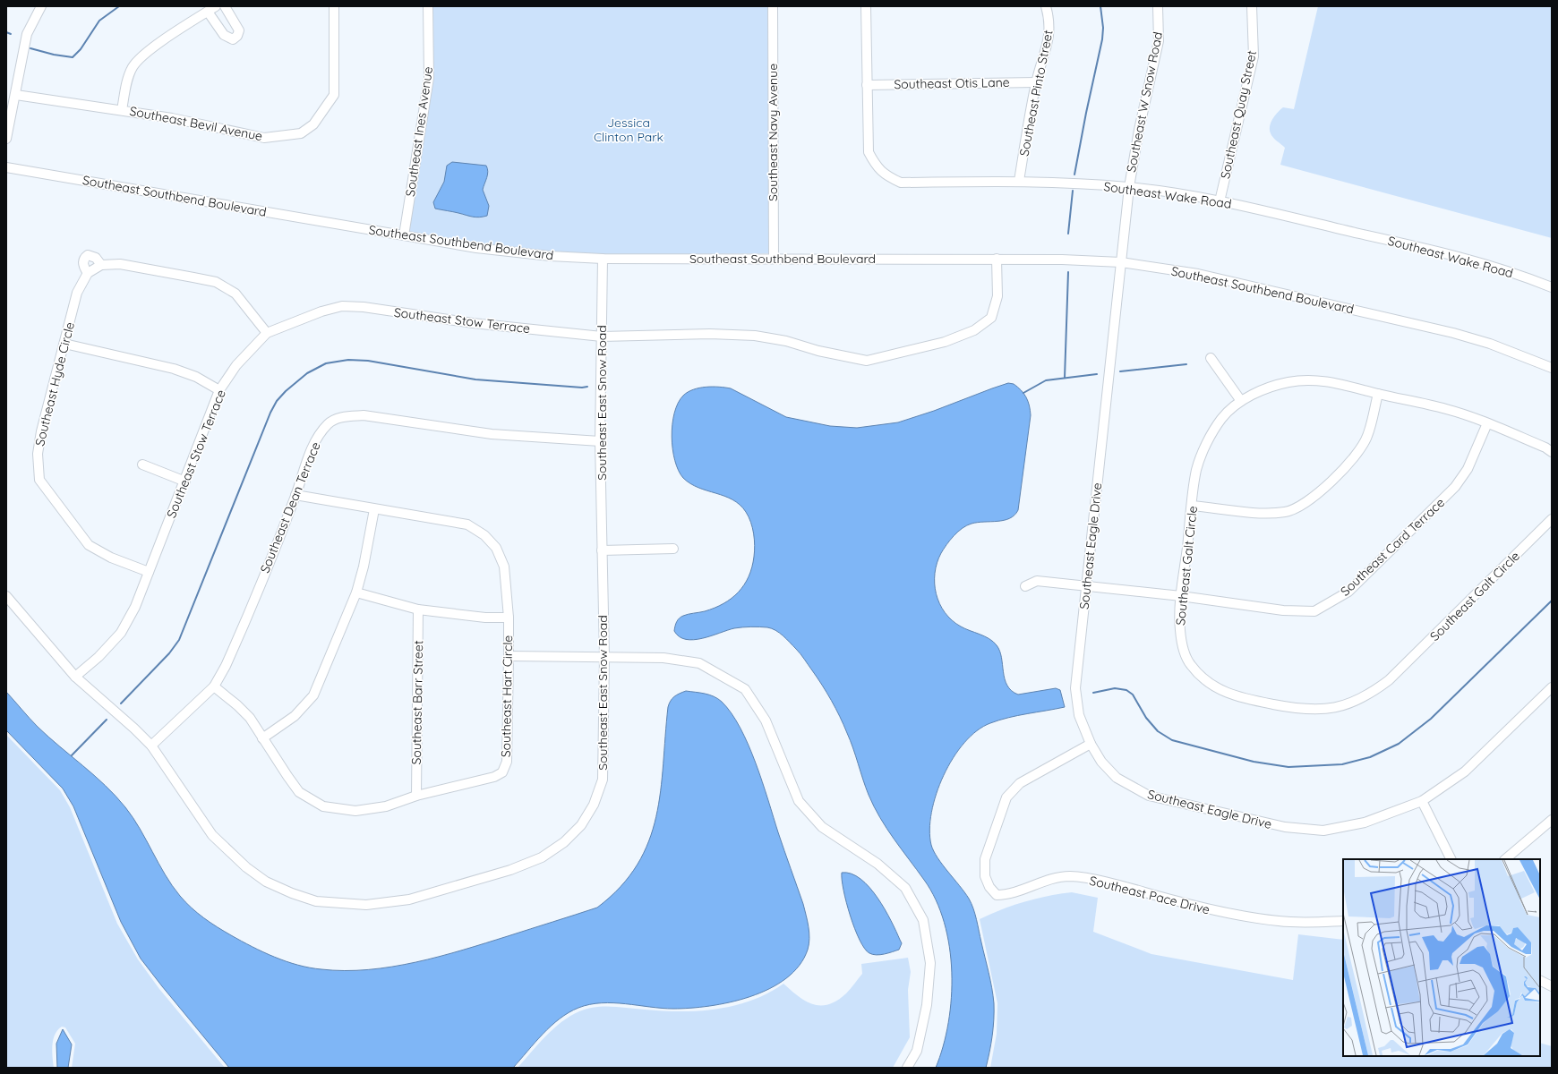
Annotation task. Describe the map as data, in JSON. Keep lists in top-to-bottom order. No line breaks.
{"streets":{"street":["Southeast Otis Lane","Southeast Pinto Street","Southeast W Snow Road","Southeast Quay Street","Southeast Bevil Avenue","Southeast Ines Avenue","Southeast Navy Avenue","Southeast Wake Road","Southeast Southbend Boulevard","Southeast Stow Terrace","Southeast Hyde Circle","Southeast East Snow Road","Southeast Dean Terrace","Southeast Eagle Drive","Southeast Card Terrace","Southeast Galt Circle","Southeast Hart Circle","Southeast Barr Street","Southeast Pace Drive"]},"crossings":[["Southeast Otis Lane","Southeast Pinto Street"],["Southeast Otis Lane","Southeast Wake Road"],["Southeast Pinto Street","Southeast Wake Road"],["Southeast W Snow Road","Southeast Wake Road"],["Southeast W Snow Road","Southeast Southbend Boulevard"],["Southeast W Snow Road","Southeast Eagle Drive"],["Southeast Quay Street","Southeast Wake Road"],["Southeast Ines Avenue","Southeast Southbend Boulevard"],["Southeast Navy Avenue","Southeast Southbend Boulevard"],["Southeast Southbend Boulevard","Southeast Stow Terrace"],["Southeast Southbend Boulevard","Southeast East Snow Road"],["Southeast Southbend Boulevard","Southeast Eagle Drive"],["Southeast Stow Terrace","Southeast Hyde Circle"],["Southeast Stow Terrace","Southeast East Snow Road"],["Southeast East Snow Road","Southeast Dean Terrace"],["Southeast Dean Terrace","Southeast Hart Circle"],["Southeast Eagle Drive","Southeast Card Terrace"],["Southeast Eagle Drive","Southeast Pace Drive"],["Southeast Card Terrace","Southeast Galt Circle"],["Southeast Hart Circle","Southeast Barr Street"]],"parks":["Jessica Clinton Park"]}
